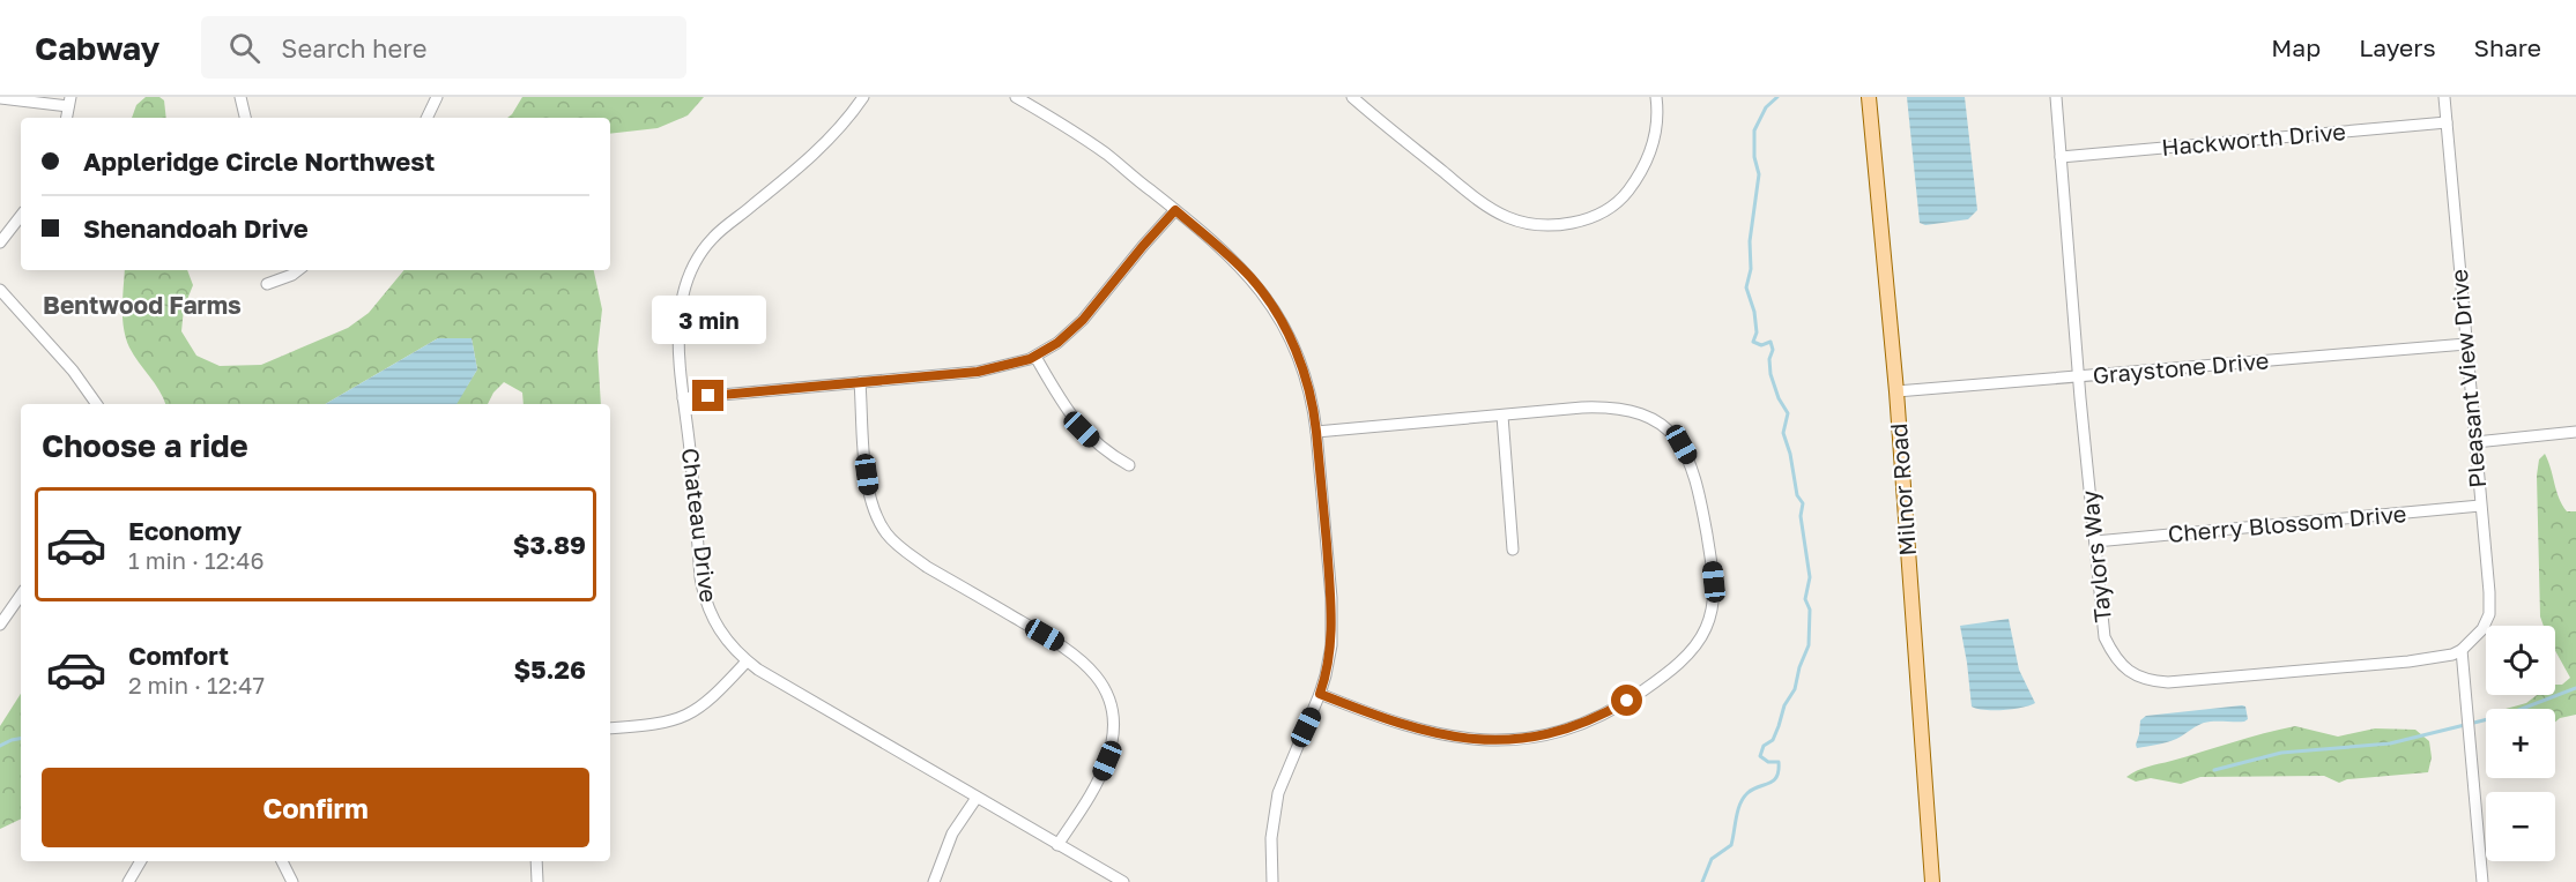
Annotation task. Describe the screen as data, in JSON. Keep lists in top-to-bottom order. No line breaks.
{"streets":{"main road":["Milnor Road"],"street":["Hackworth Drive","Graystone Drive","Pleasant View Drive","Cherry Blossom Drive","Chateau Drive","Taylors Way"]},"crossings":[["Hackworth Drive","Pleasant View Drive"],["Hackworth Drive","Taylors Way"],["Graystone Drive","Pleasant View Drive"],["Graystone Drive","Milnor Road"],["Graystone Drive","Taylors Way"],["Pleasant View Drive","Cherry Blossom Drive"],["Pleasant View Drive","Taylors Way"],["Cherry Blossom Drive","Taylors Way"]],"districts":["Bentwood Farms"],"page":{"header":"Cabway","search":"Search here","nav":["Map","Layers","Share"],"banner":["Appleridge Circle Northwest","Shenandoah Drive"],"bubble":"3 min","heading":"Choose a ride","list":[{"name":"Economy","note":"1 min · 12:46","value":"$3.89"},{"name":"Comfort","note":"2 min · 12:47","value":"$5.26"}],"map_buttons":["+","−"],"buttons":"Confirm"}}
